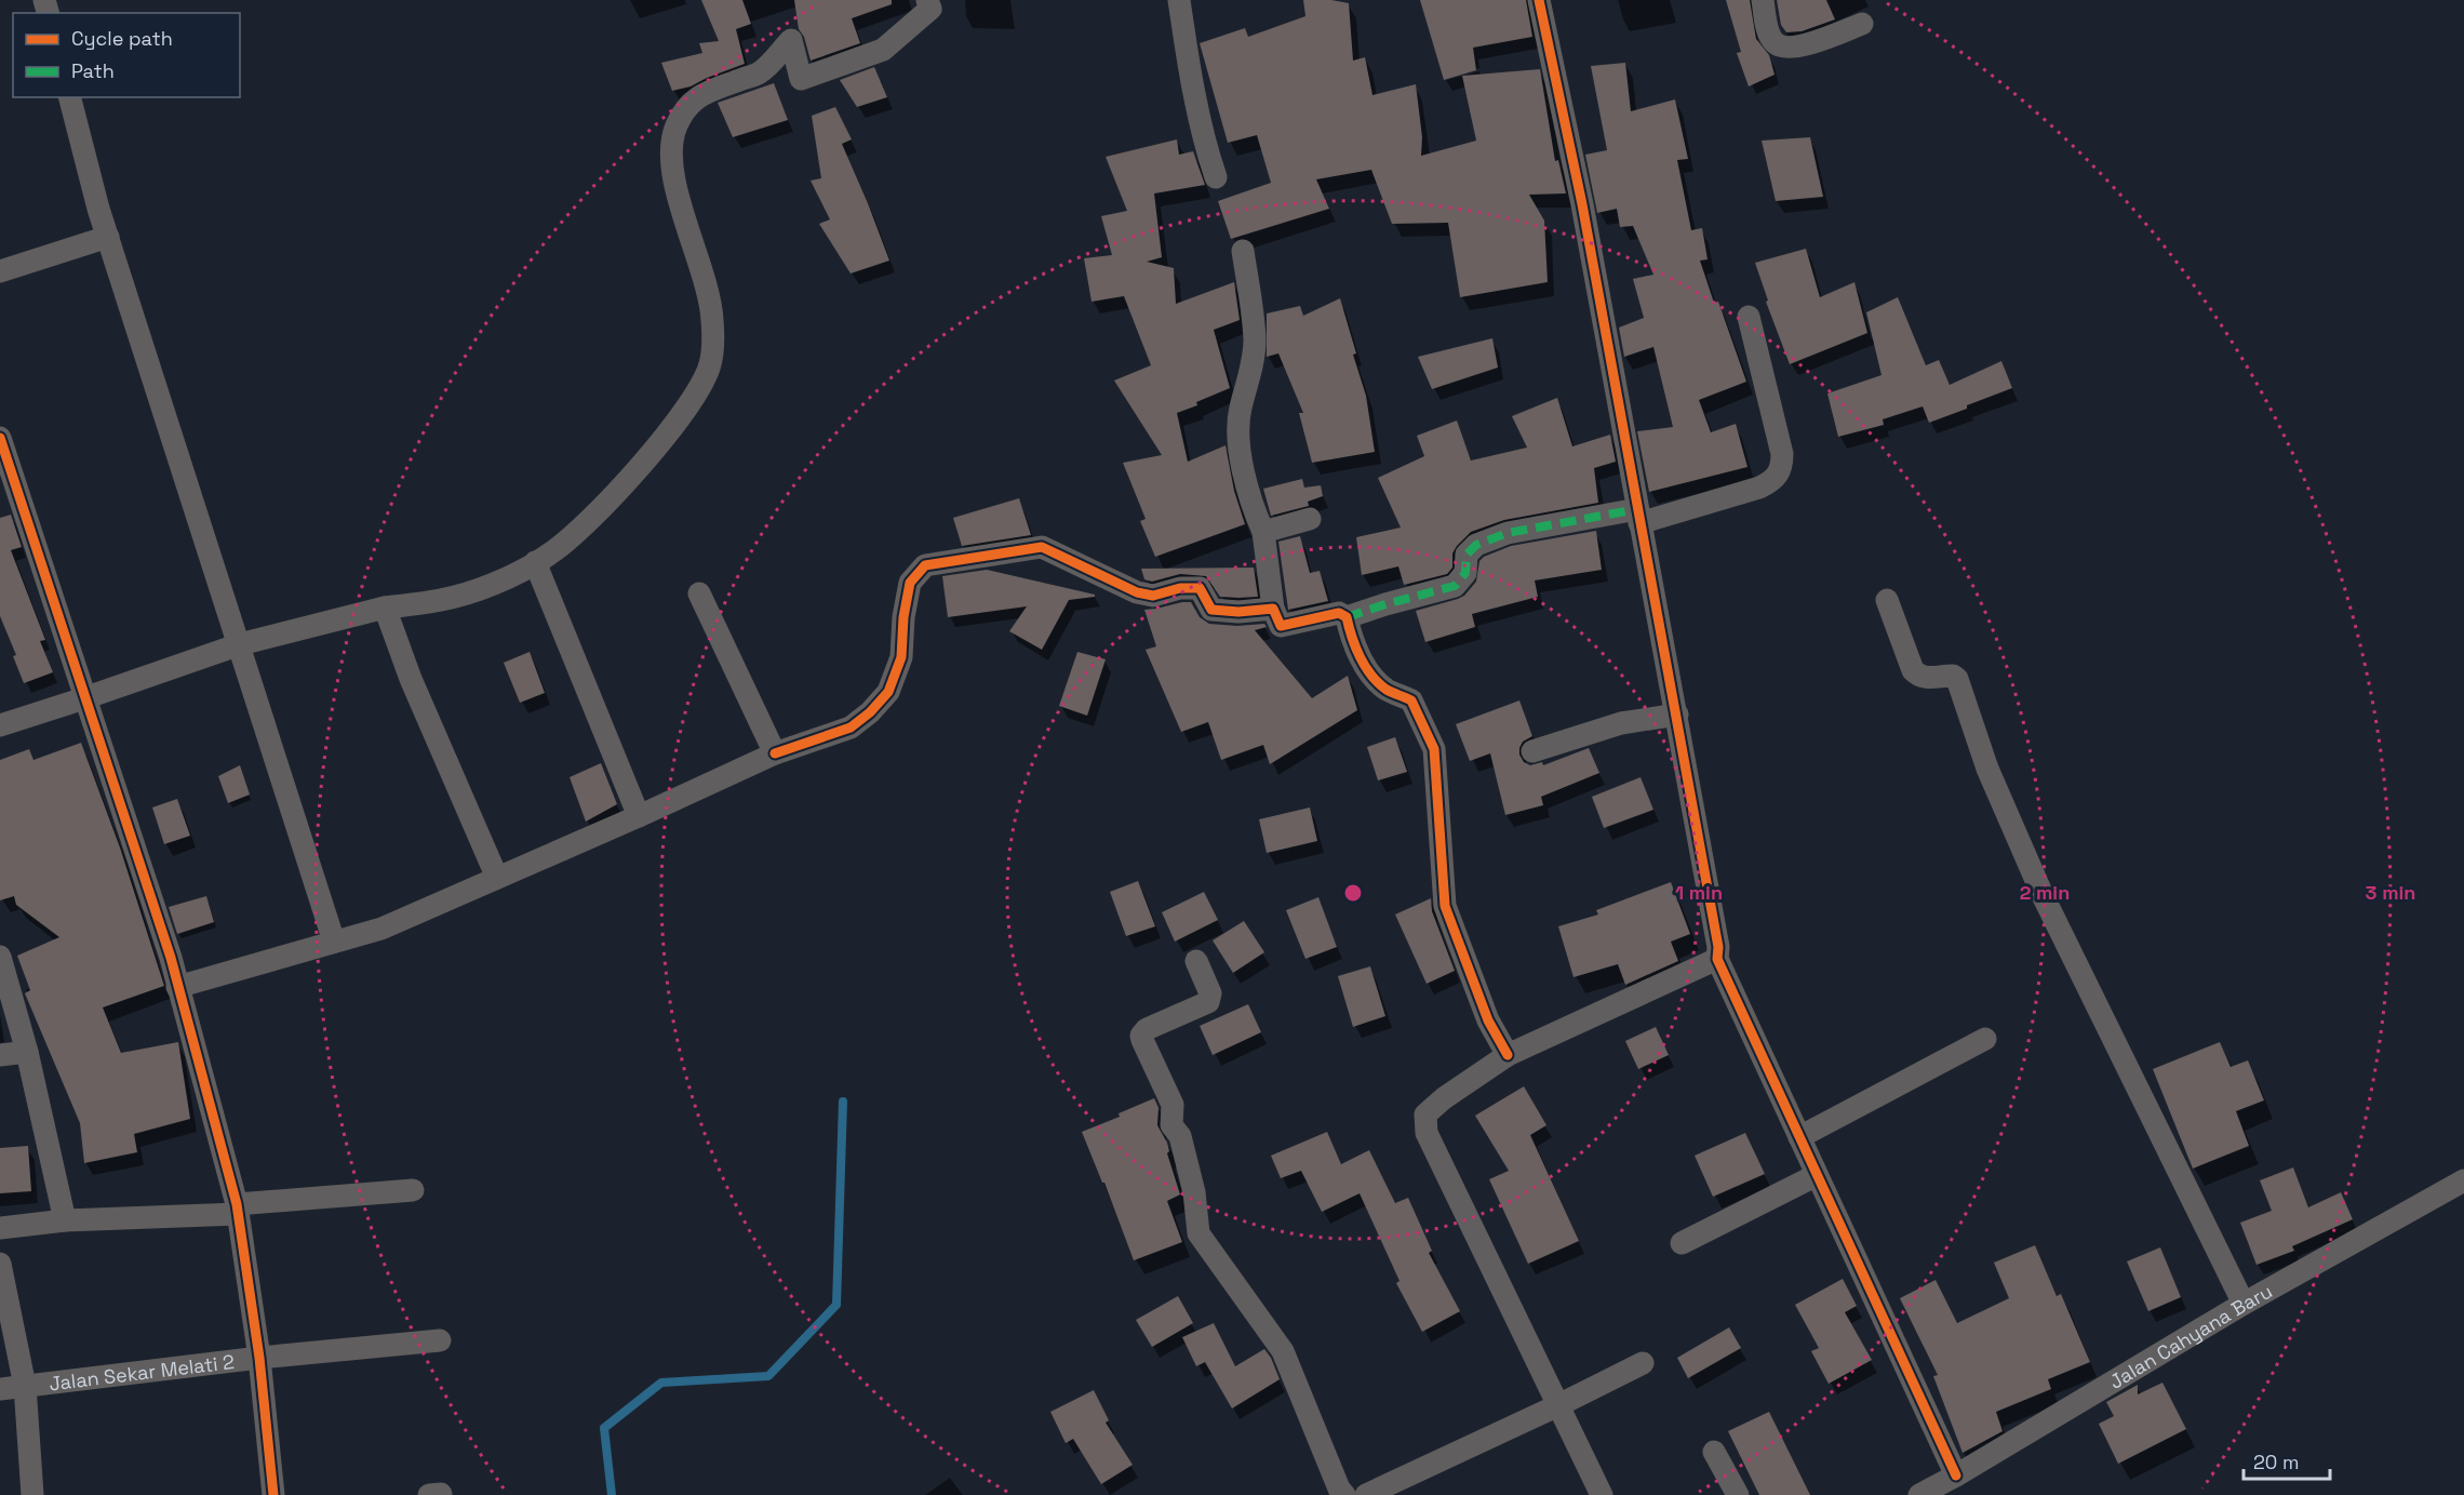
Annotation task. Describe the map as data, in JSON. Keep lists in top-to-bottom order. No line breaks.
{"streets":{"street":["Jalan Cahyana Baru","Jalan Sekar Melati 2"]},"legend":["Cycle path","Path"],"scale_bar":"20 m","rings":["1 min","2 min","3 min"]}
